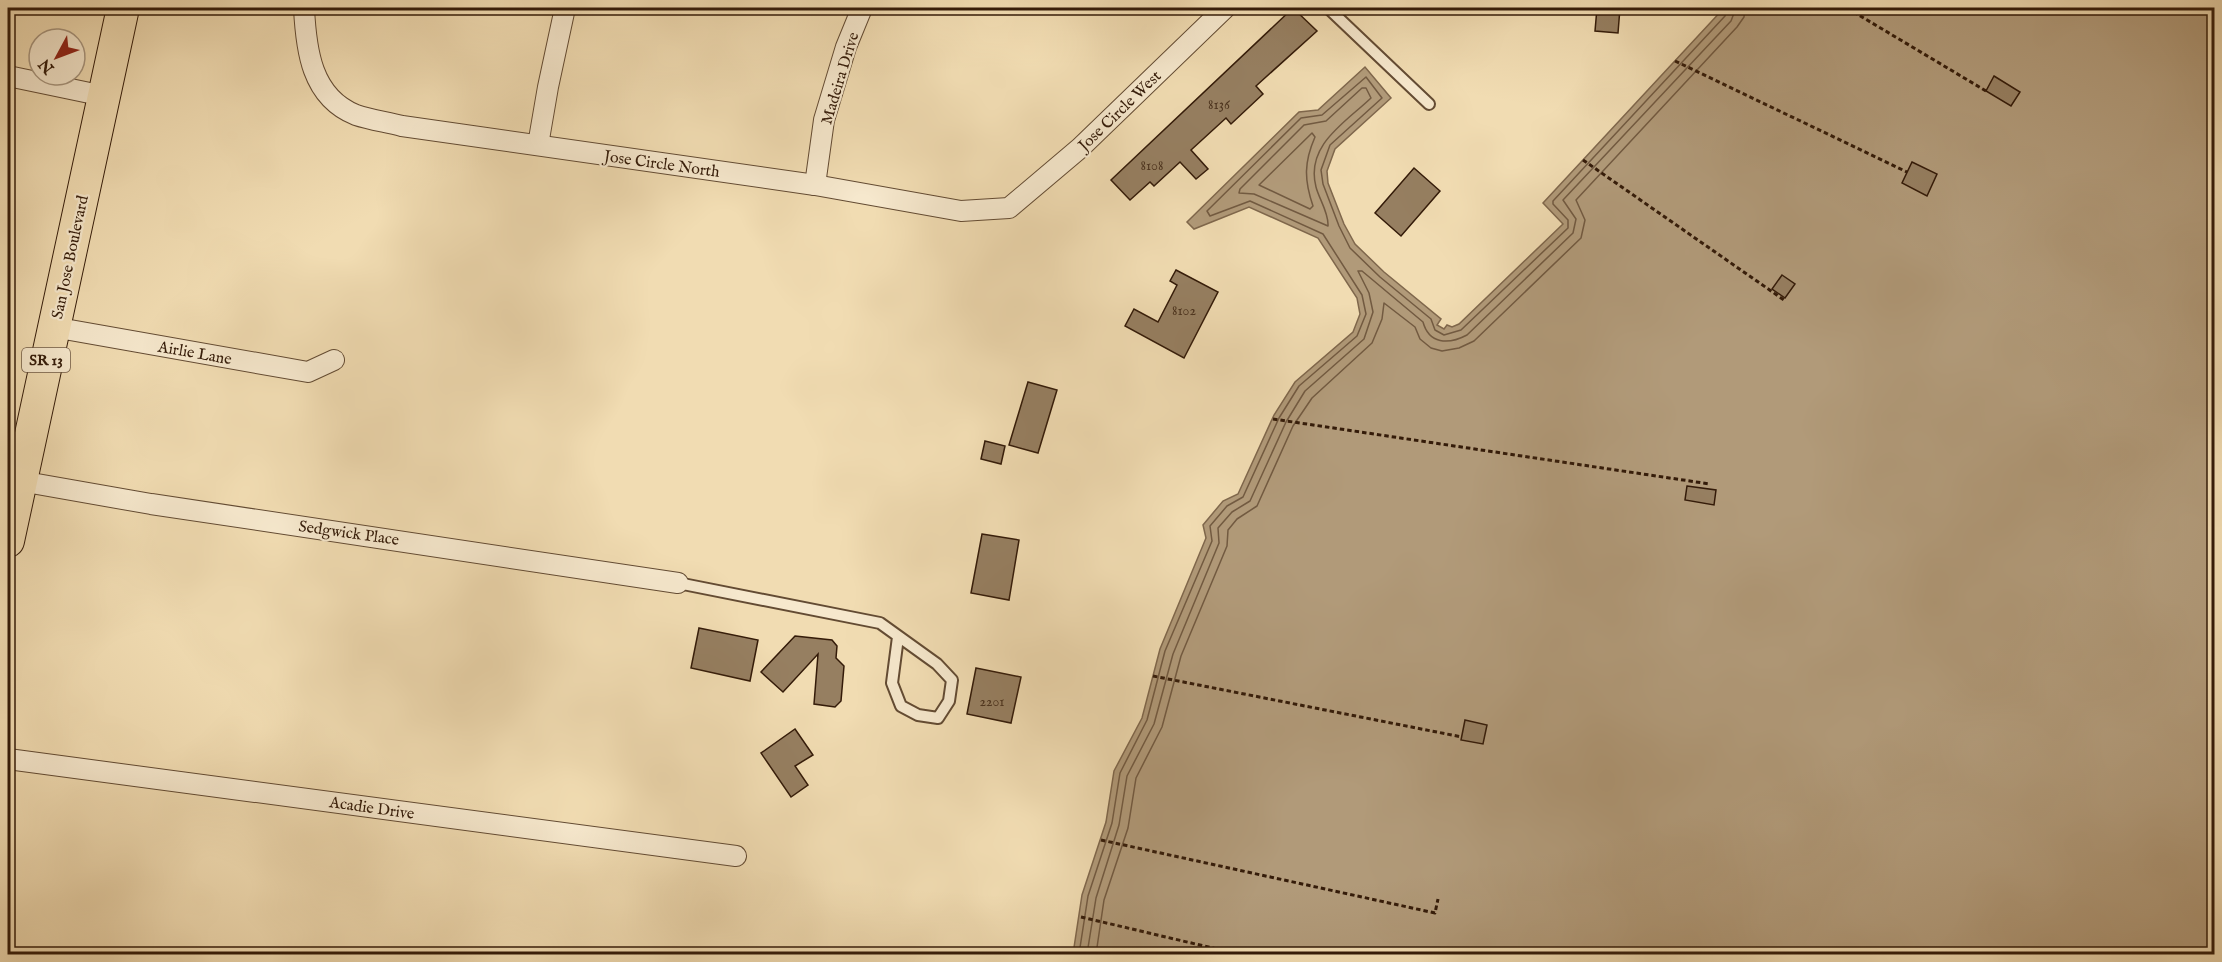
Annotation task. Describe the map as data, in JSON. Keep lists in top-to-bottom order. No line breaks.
{"streets":{"main road":["San Jose Boulevard","SR 13"],"street":["Madeira Drive","Jose Circle West","Jose Circle North","Airlie Lane","Sedgwick Place","Acadie Drive"]},"crossings":[["Madeira Drive","Jose Circle North"],["Jose Circle West","Jose Circle North"],["San Jose Boulevard","Airlie Lane"],["San Jose Boulevard","Sedgwick Place"]],"house_numbers":["8136","8108","8102","2201"],"north":"bottom left"}
